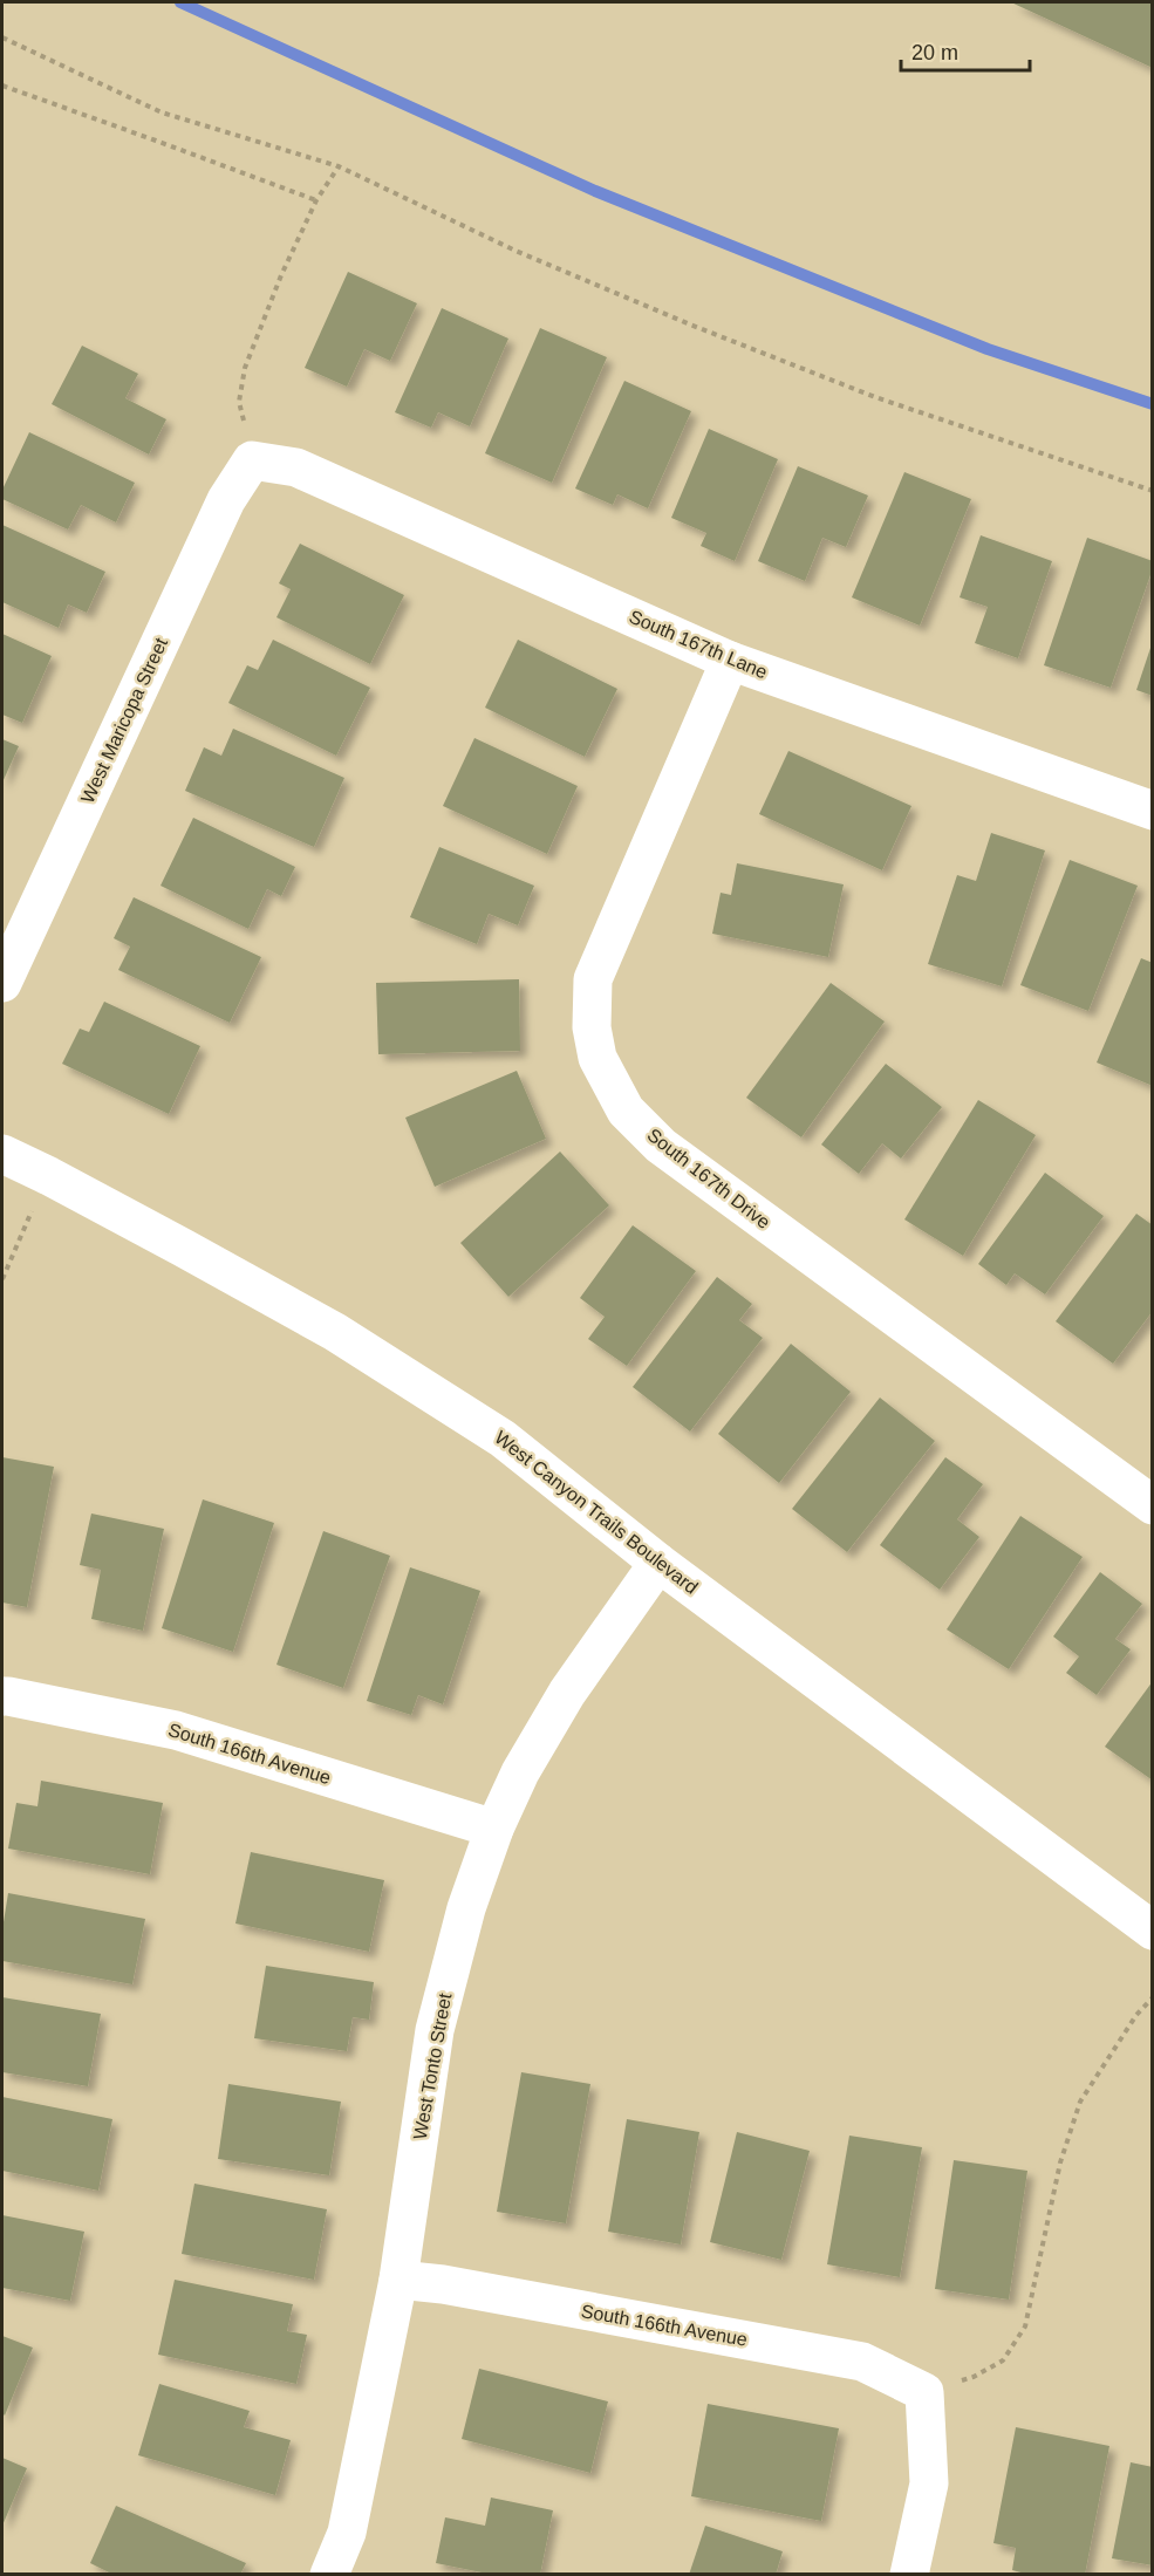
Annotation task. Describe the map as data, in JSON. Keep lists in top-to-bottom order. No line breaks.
{"streets":{"street":["South 167th Lane","West Maricopa Street","South 167th Drive","West Canyon Trails Boulevard","South 166th Avenue","West Tonto Street"]},"crossings":[["South 167th Lane","West Maricopa Street"],["South 167th Lane","South 167th Drive"],["West Canyon Trails Boulevard","West Tonto Street"],["South 166th Avenue","West Tonto Street"]],"scale_bar":"20 m"}
